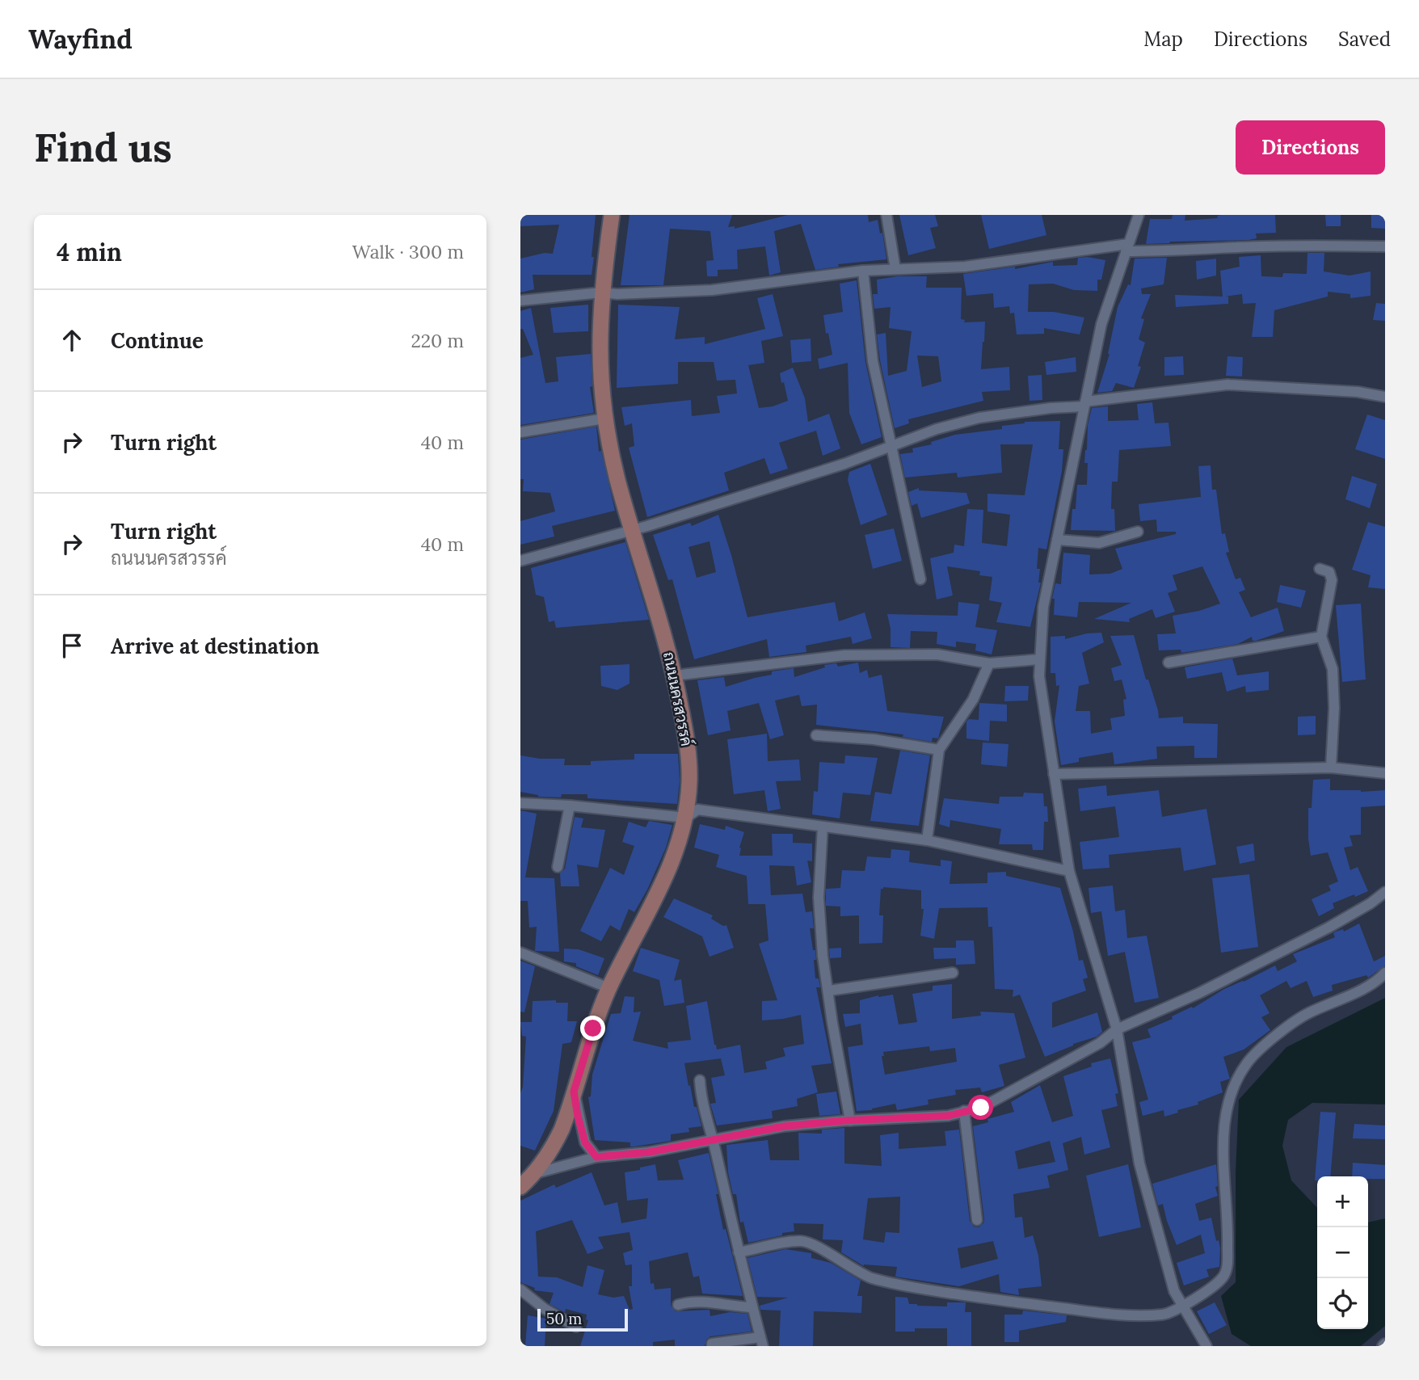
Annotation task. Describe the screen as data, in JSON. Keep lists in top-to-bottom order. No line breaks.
{"streets":{"main road":["ถนนนครสวรรค์"]},"scale_bar":"50 m","page":{"header":"Wayfind","nav":["Map","Directions","Saved"],"buttons":"Directions","title":"Find us","heading":["4 min","Walk · 300 m"],"list":[["Continue","220 m"],["Turn right","40 m"],["Turn right","ถนนนครสวรรค์","40 m"],"Arrive at destination"],"map_buttons":["+","−"],"scale":"50 m"}}
